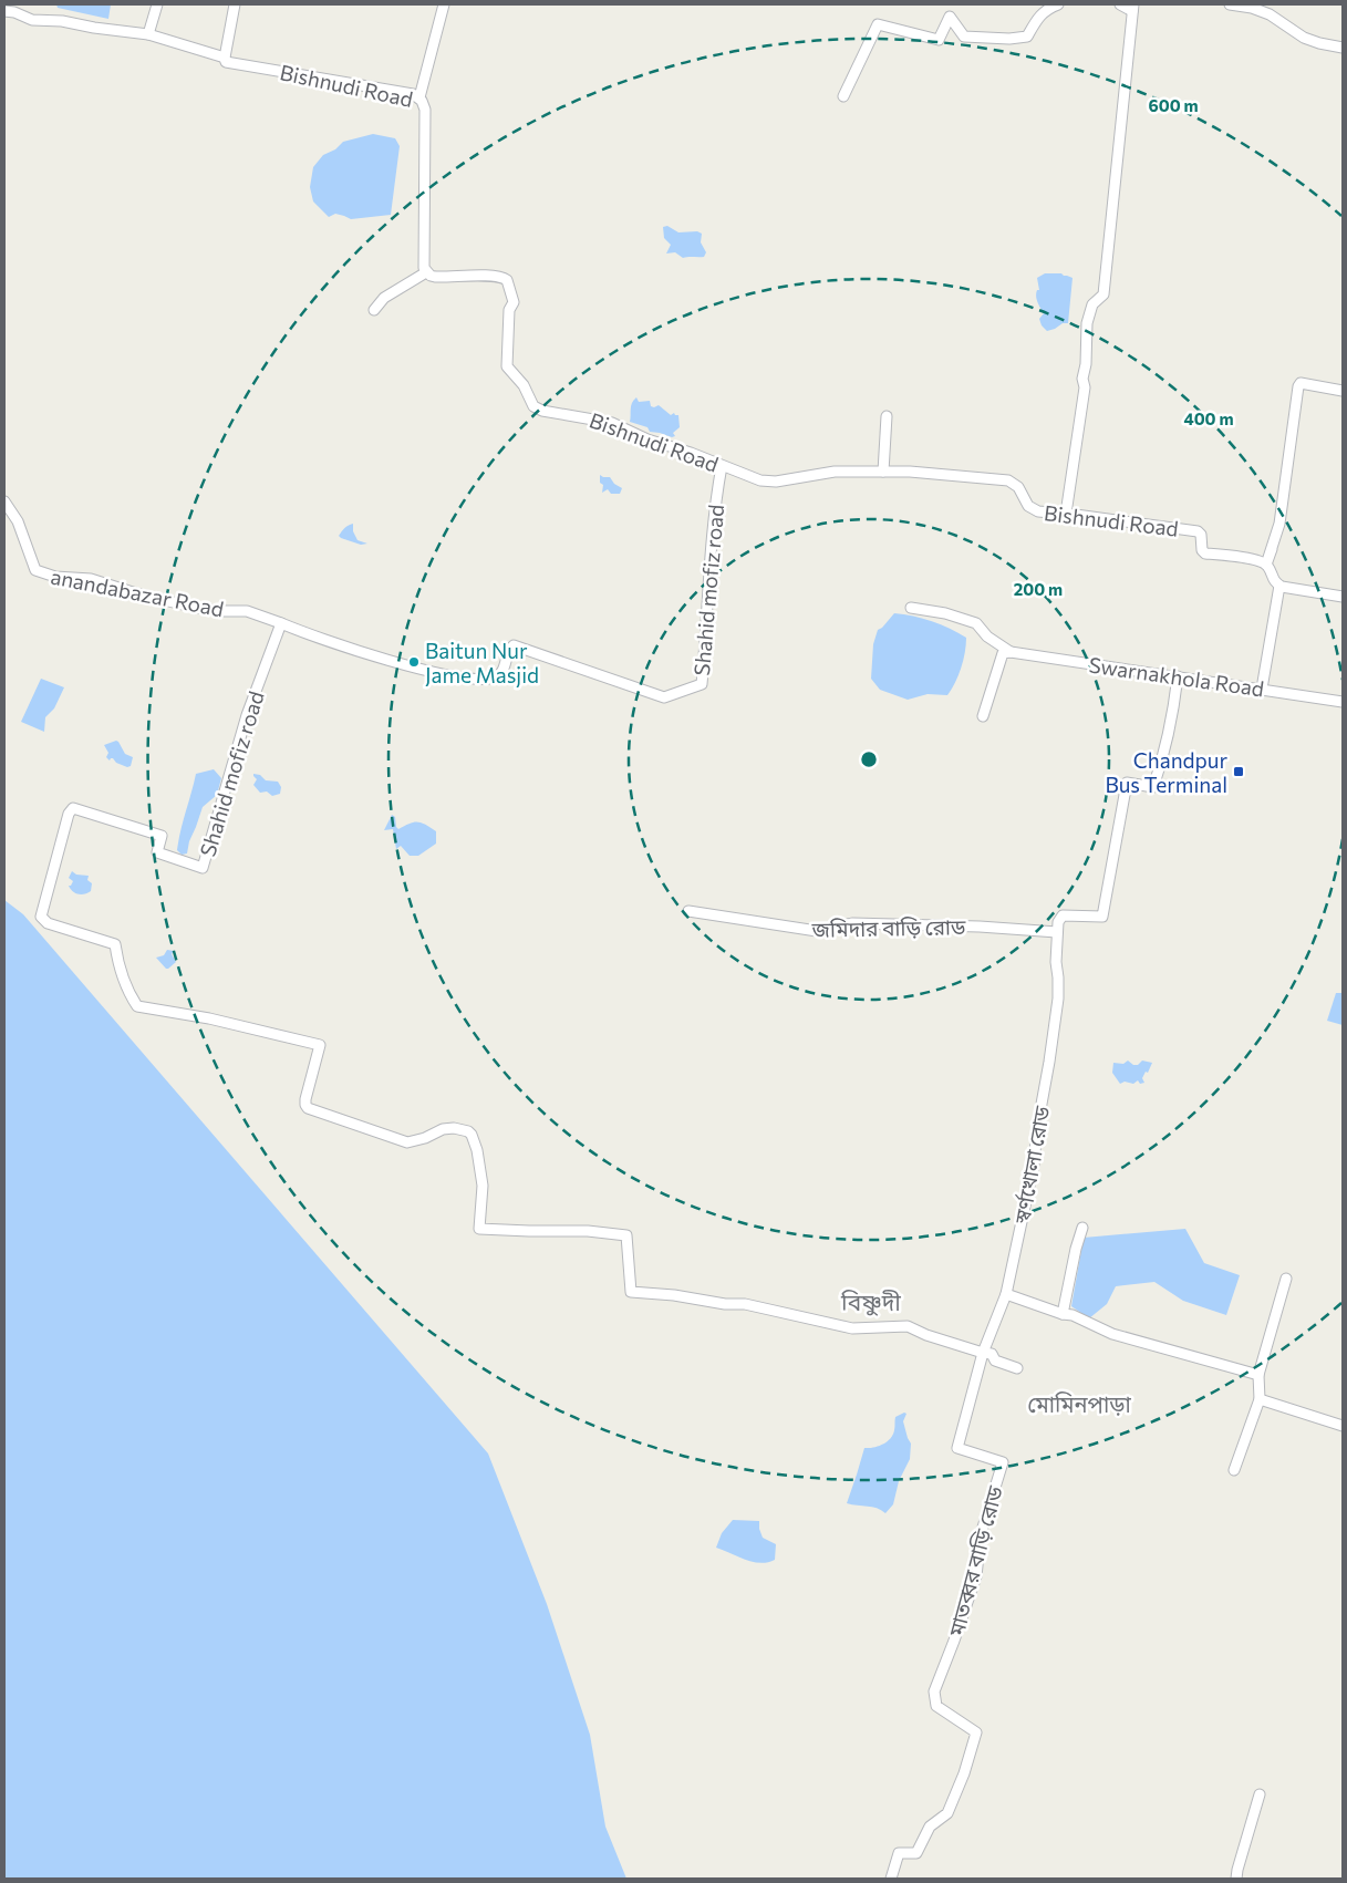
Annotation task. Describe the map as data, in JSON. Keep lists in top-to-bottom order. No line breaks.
{"streets":{"street":["Bishnudi Road","Shahid mofiz road","anandabazar Road","Swarnakhola Road","জমিদার বাড়ি রোড","স্বর্ণখোলা রোড","মাতব্বর বাড়ি রোড"]},"crossings":[["Bishnudi Road","Shahid mofiz road"],["Shahid mofiz road","anandabazar Road"],["Shahid mofiz road","স্বর্ণখোলা রোড"],["Shahid mofiz road","মাতব্বর বাড়ি রোড"],["জমিদার বাড়ি রোড","স্বর্ণখোলা রোড"],["স্বর্ণখোলা রোড","মাতব্বর বাড়ি রোড"]],"districts":["বিষ্ণুদী","মোমিনপাড়া"],"places":{"other":["Baitun Nur Jame Masjid"],"transit":["Chandpur Bus Terminal"]},"rings":["600 m","400 m","200 m"]}
